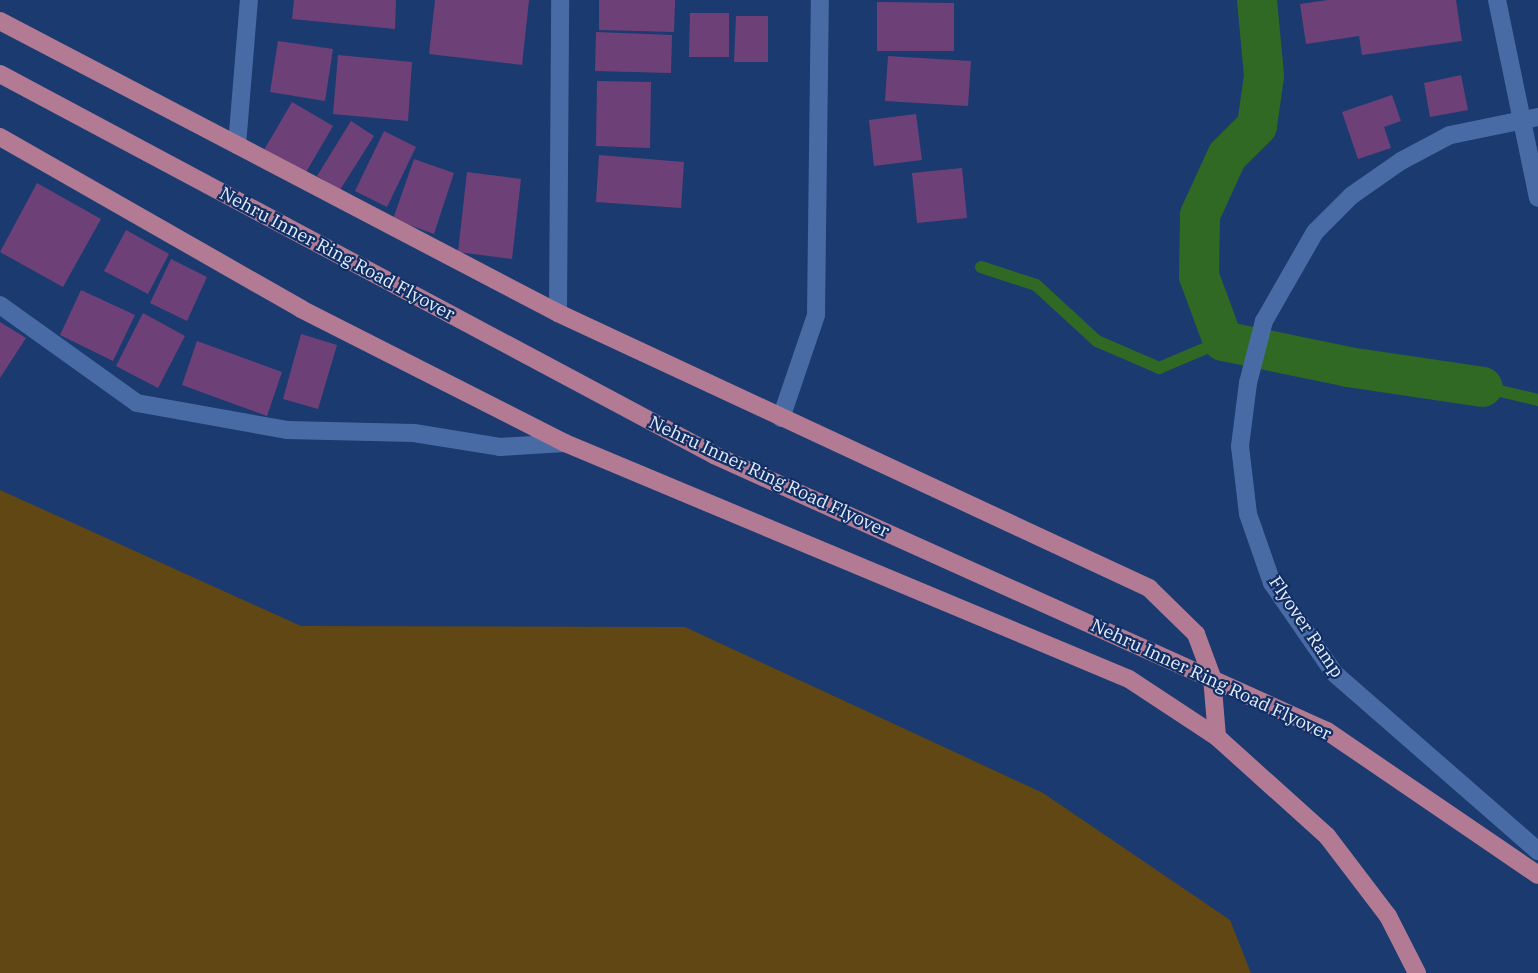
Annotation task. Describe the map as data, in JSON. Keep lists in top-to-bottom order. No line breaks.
{"streets":{"main road":["Nehru Inner Ring Road Flyover"],"street":["Flyover Ramp"]}}
